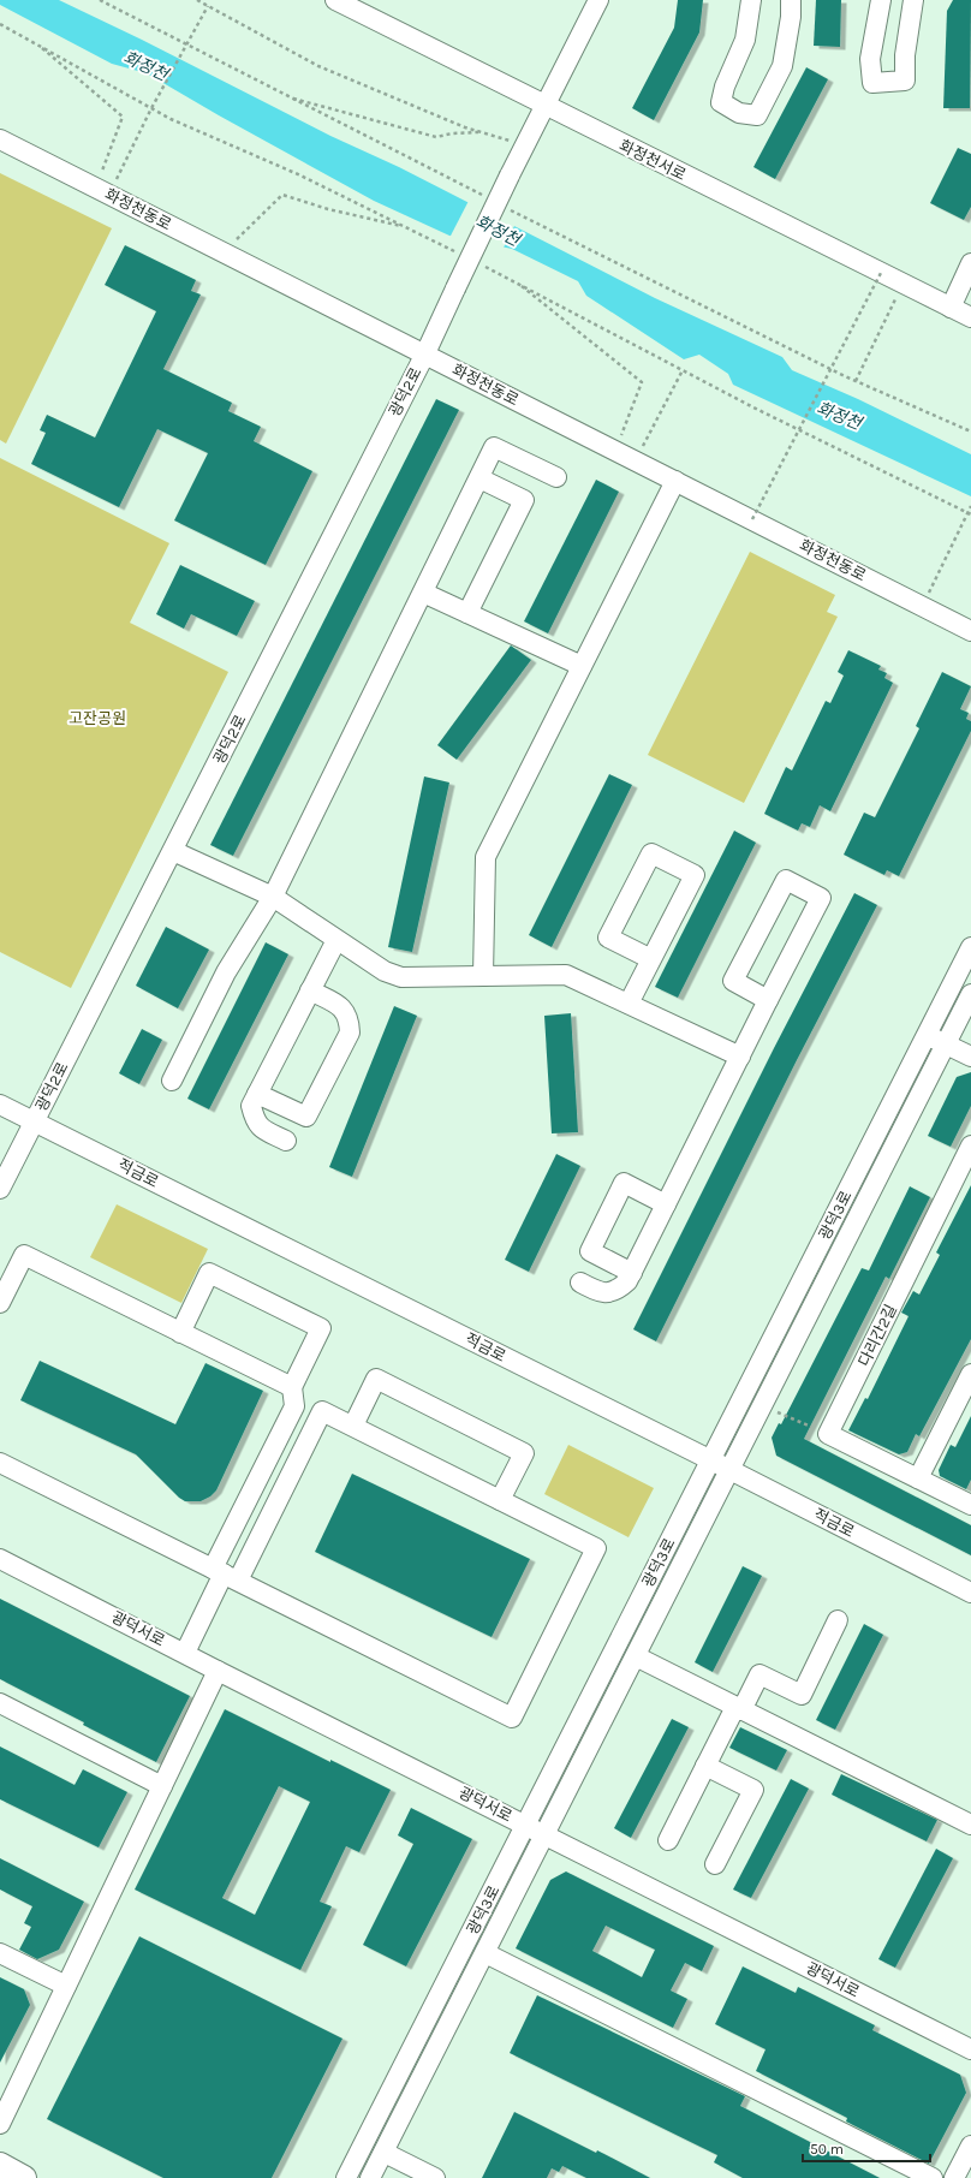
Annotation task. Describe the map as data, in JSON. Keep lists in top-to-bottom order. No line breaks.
{"streets":{"street":["화정천서로","화정천동로","광덕2로","적금로","광덕3로","다리간2길","광덕서로"]},"crossings":[["화정천동로","광덕2로"],["광덕2로","적금로"],["적금로","광덕3로"],["광덕3로","광덕서로"]],"water":["화정천"],"parks":["고잔공원"],"scale_bar":"50 m"}
